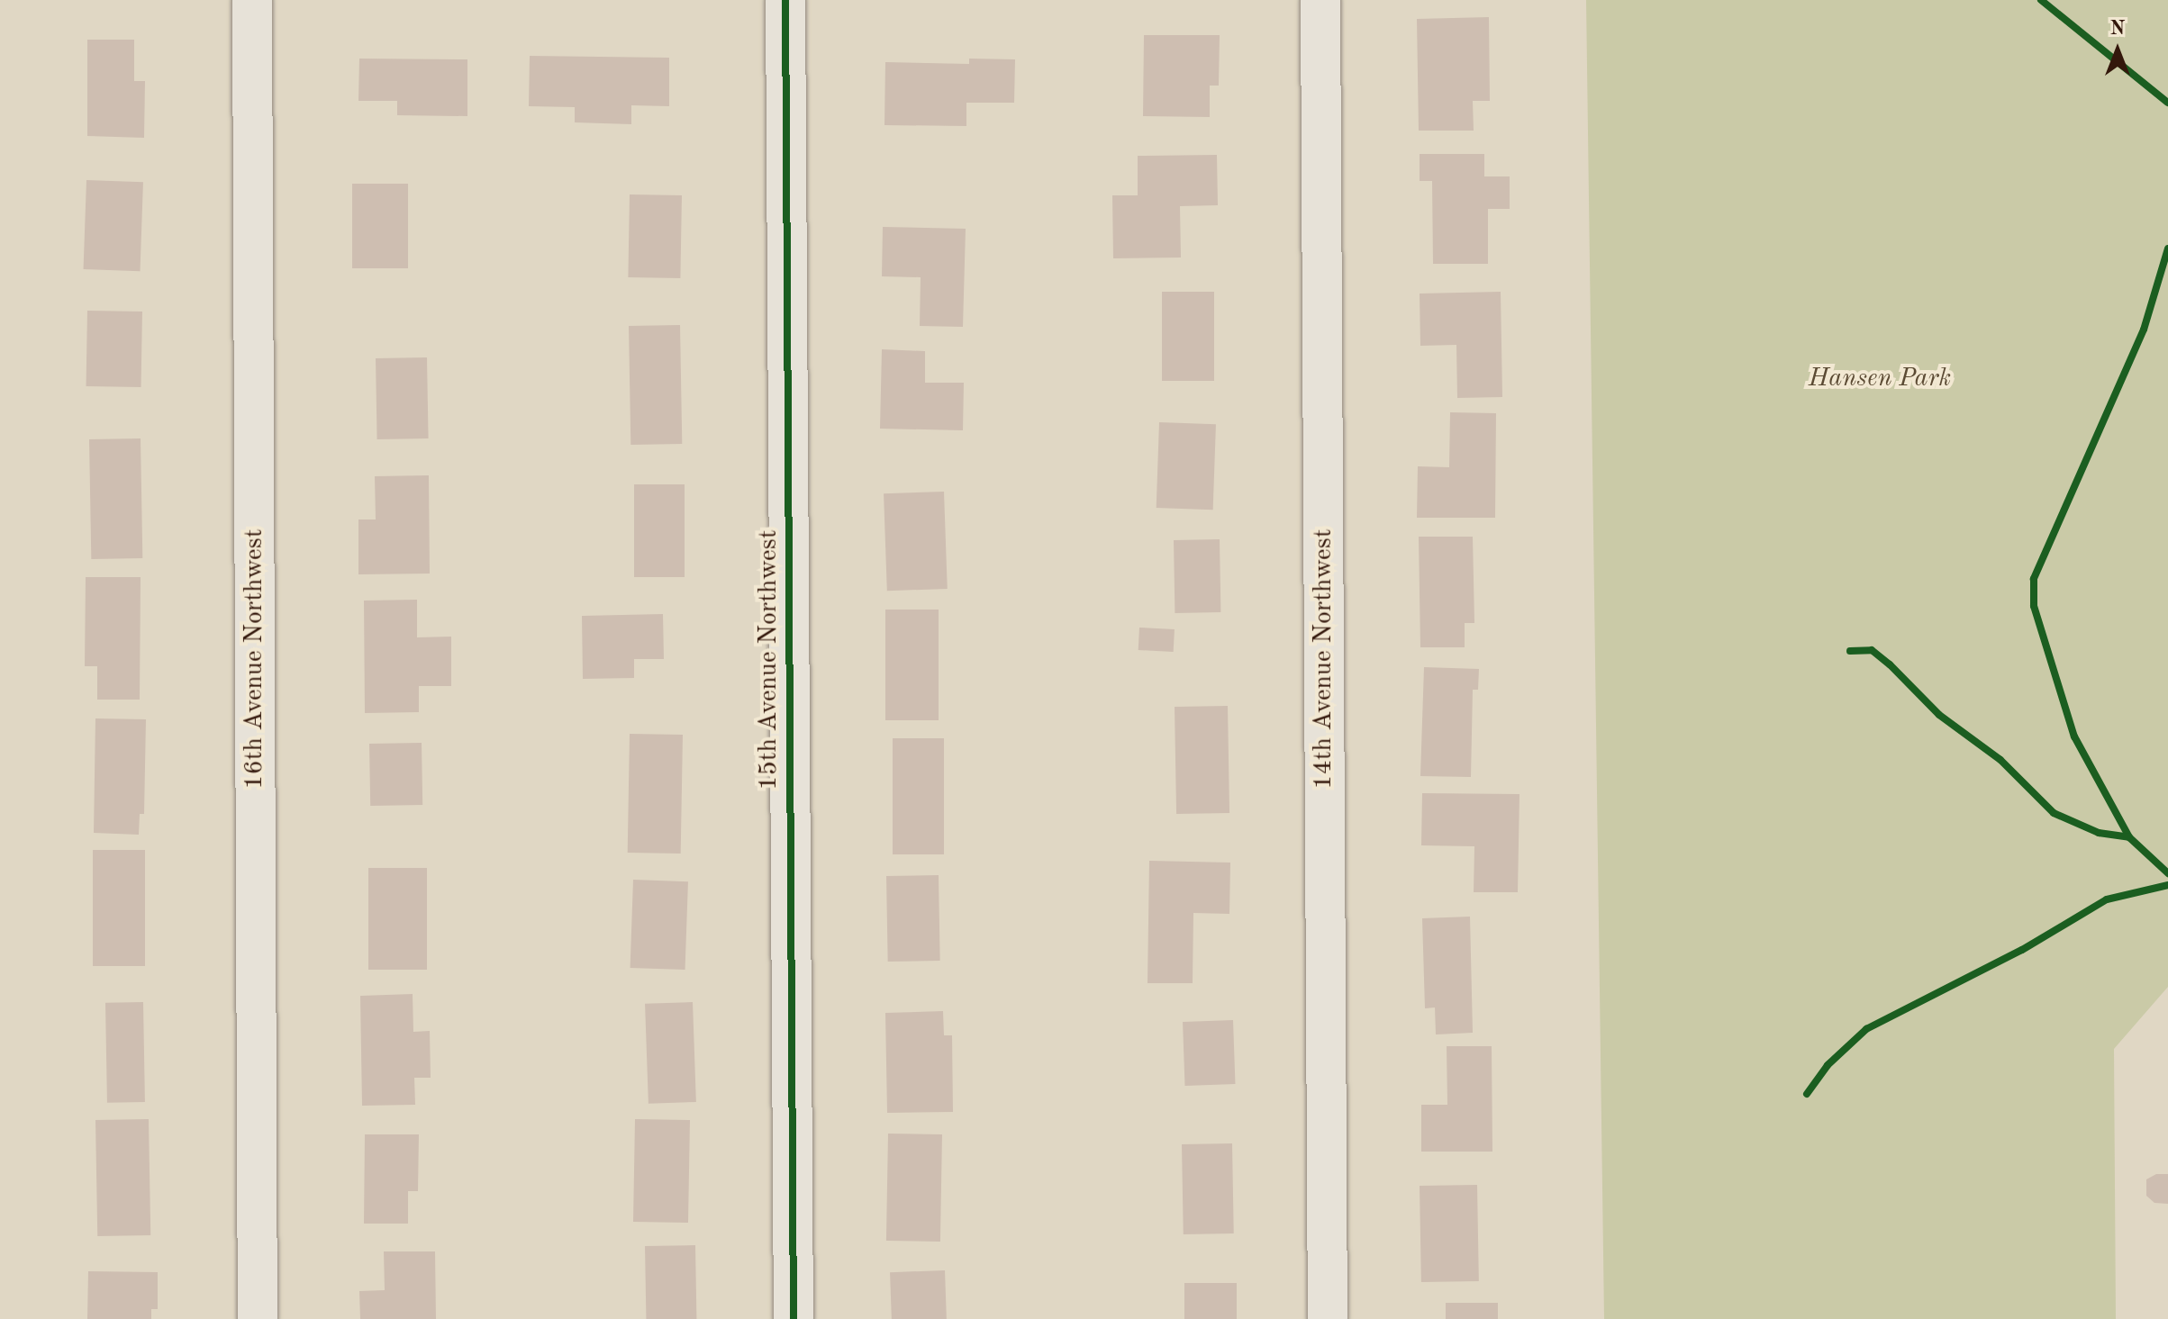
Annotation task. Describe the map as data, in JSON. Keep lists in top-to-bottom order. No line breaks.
{"streets":{"street":["16th Avenue Northwest","14th Avenue Northwest","15th Avenue Northwest"]},"parks":["Hansen Park"],"north":"top"}
